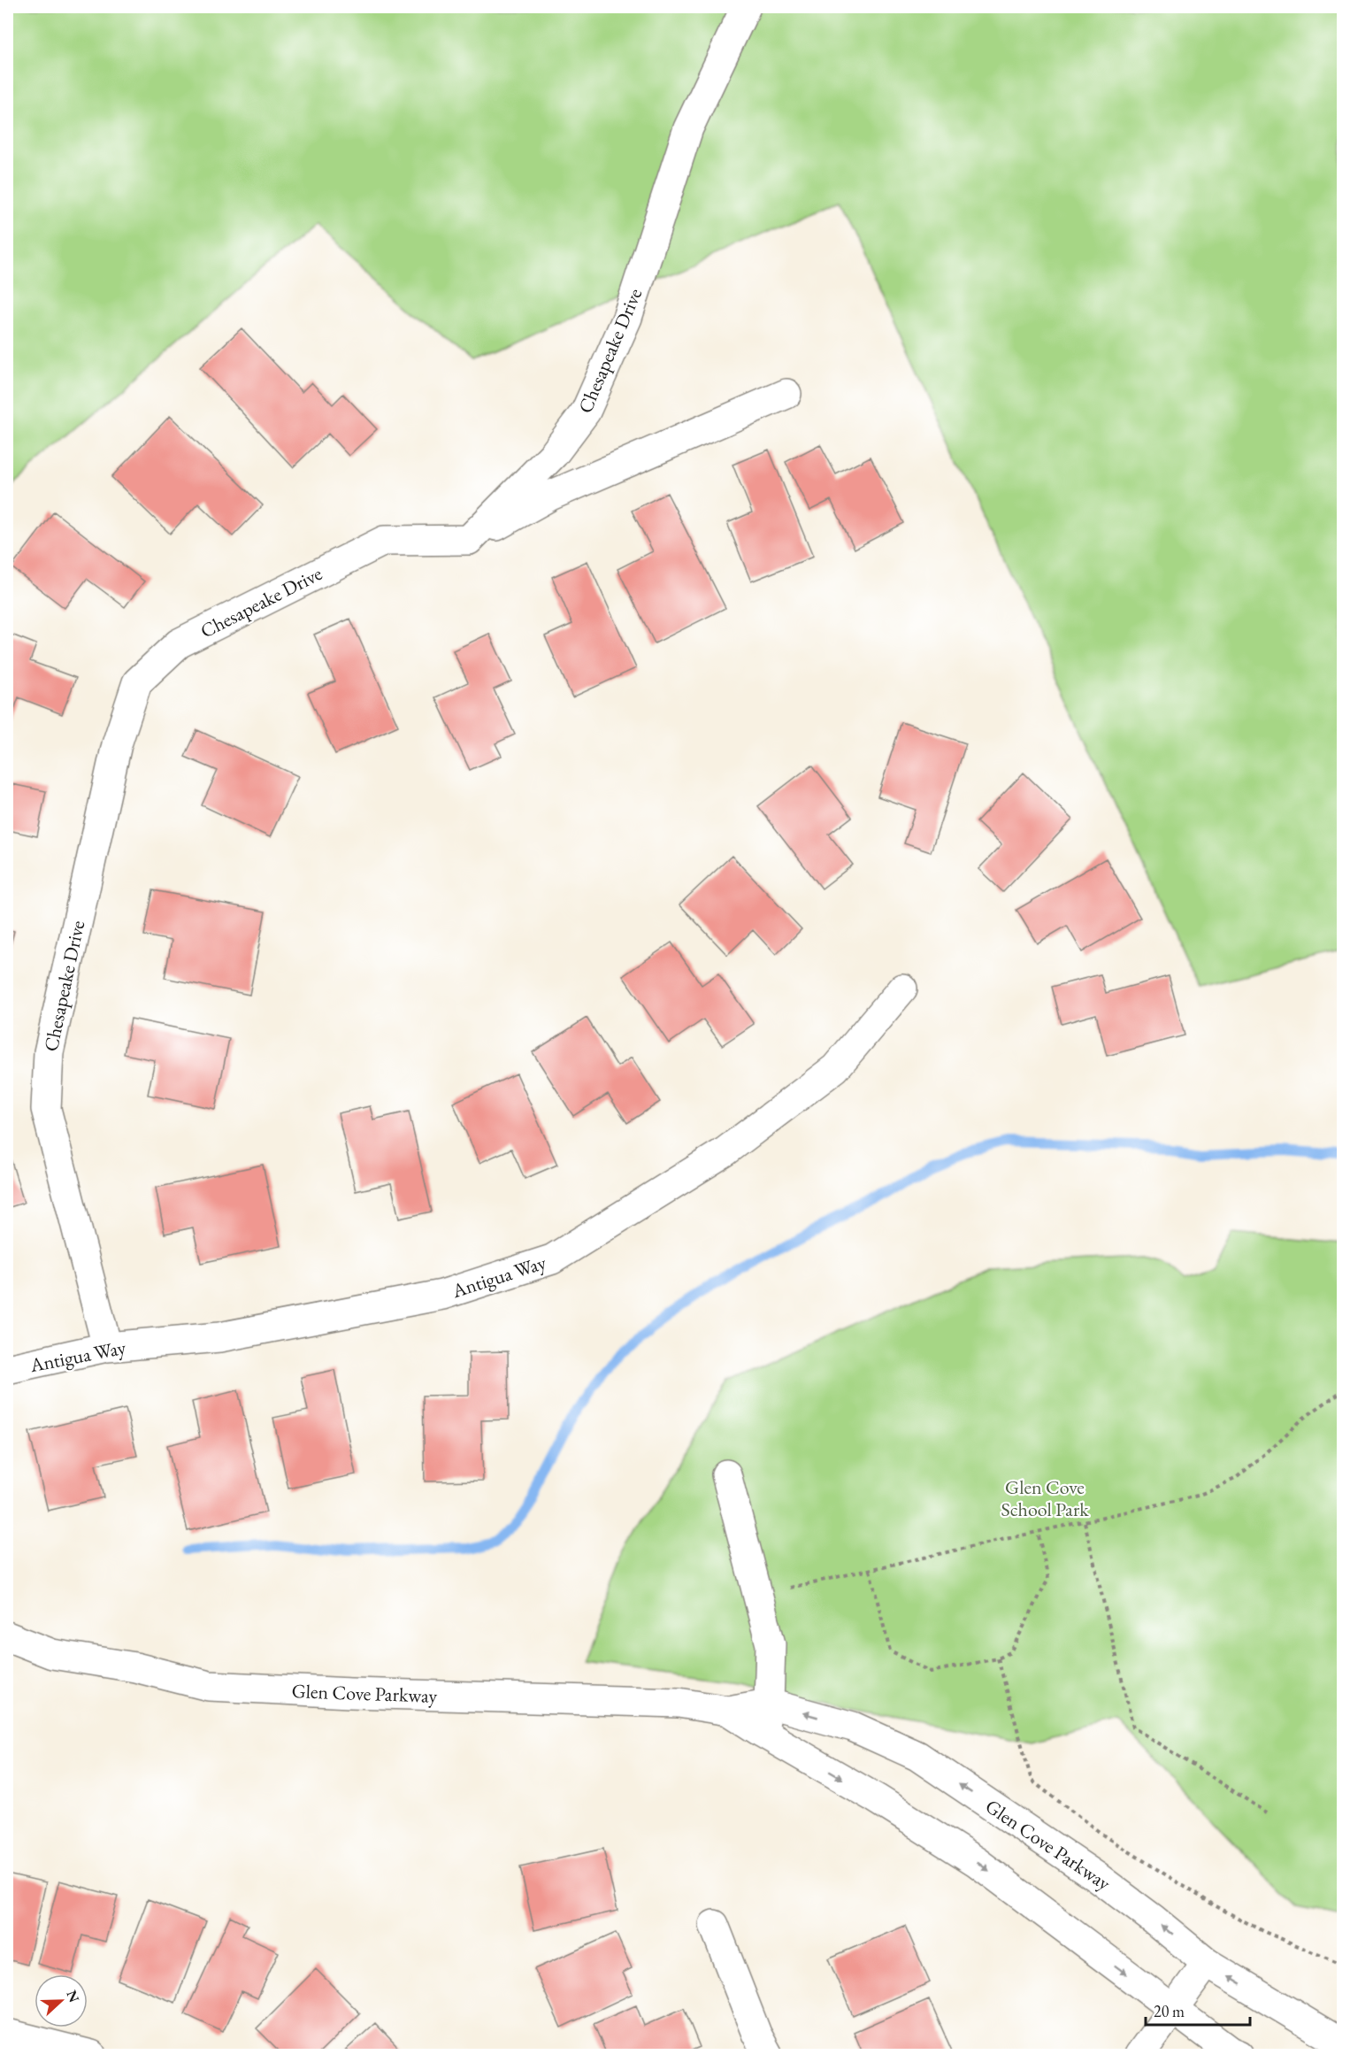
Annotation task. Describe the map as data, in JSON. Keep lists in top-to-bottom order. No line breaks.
{"streets":{"street":["Chesapeake Drive","Antigua Way","Glen Cove Parkway"]},"crossings":[["Chesapeake Drive","Antigua Way"]],"parks":["Glen Cove School Park"],"scale_bar":"20 m","north":"right"}
